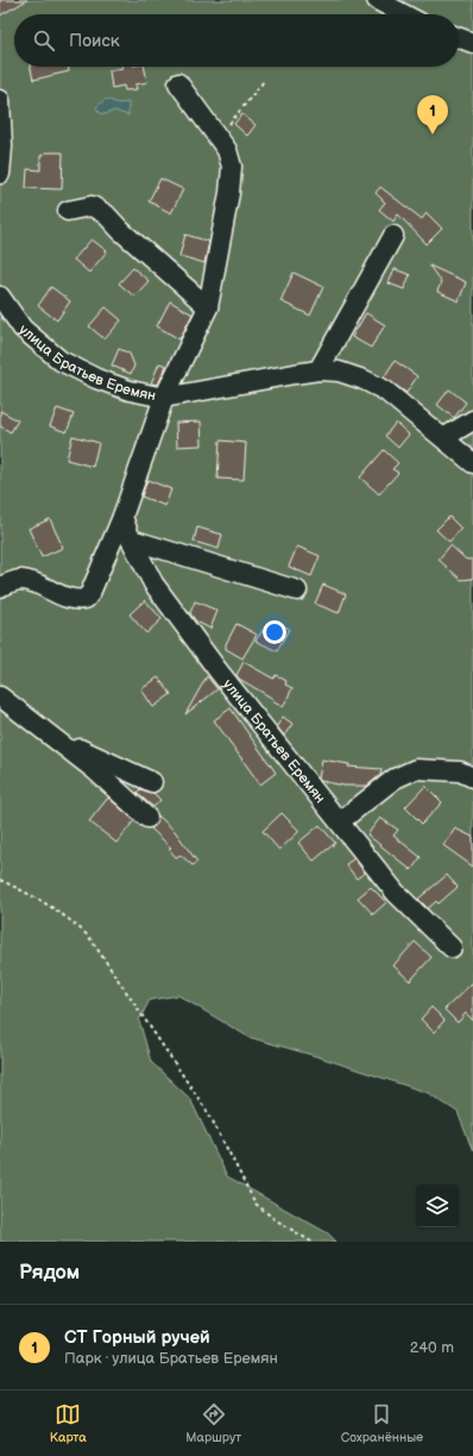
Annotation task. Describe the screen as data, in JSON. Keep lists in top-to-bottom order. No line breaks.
{"streets":{"street":["улица Братьев Еремян"]},"page":{"search":"Поиск","pins":"1","heading":"Рядом","list":[{"mark":"1","name":"СТ Горный ручей","note":"Парк · улица Братьев Еремян","value":"240 m"}],"nav":["Карта","Маршрут","Сохранённые"]}}
